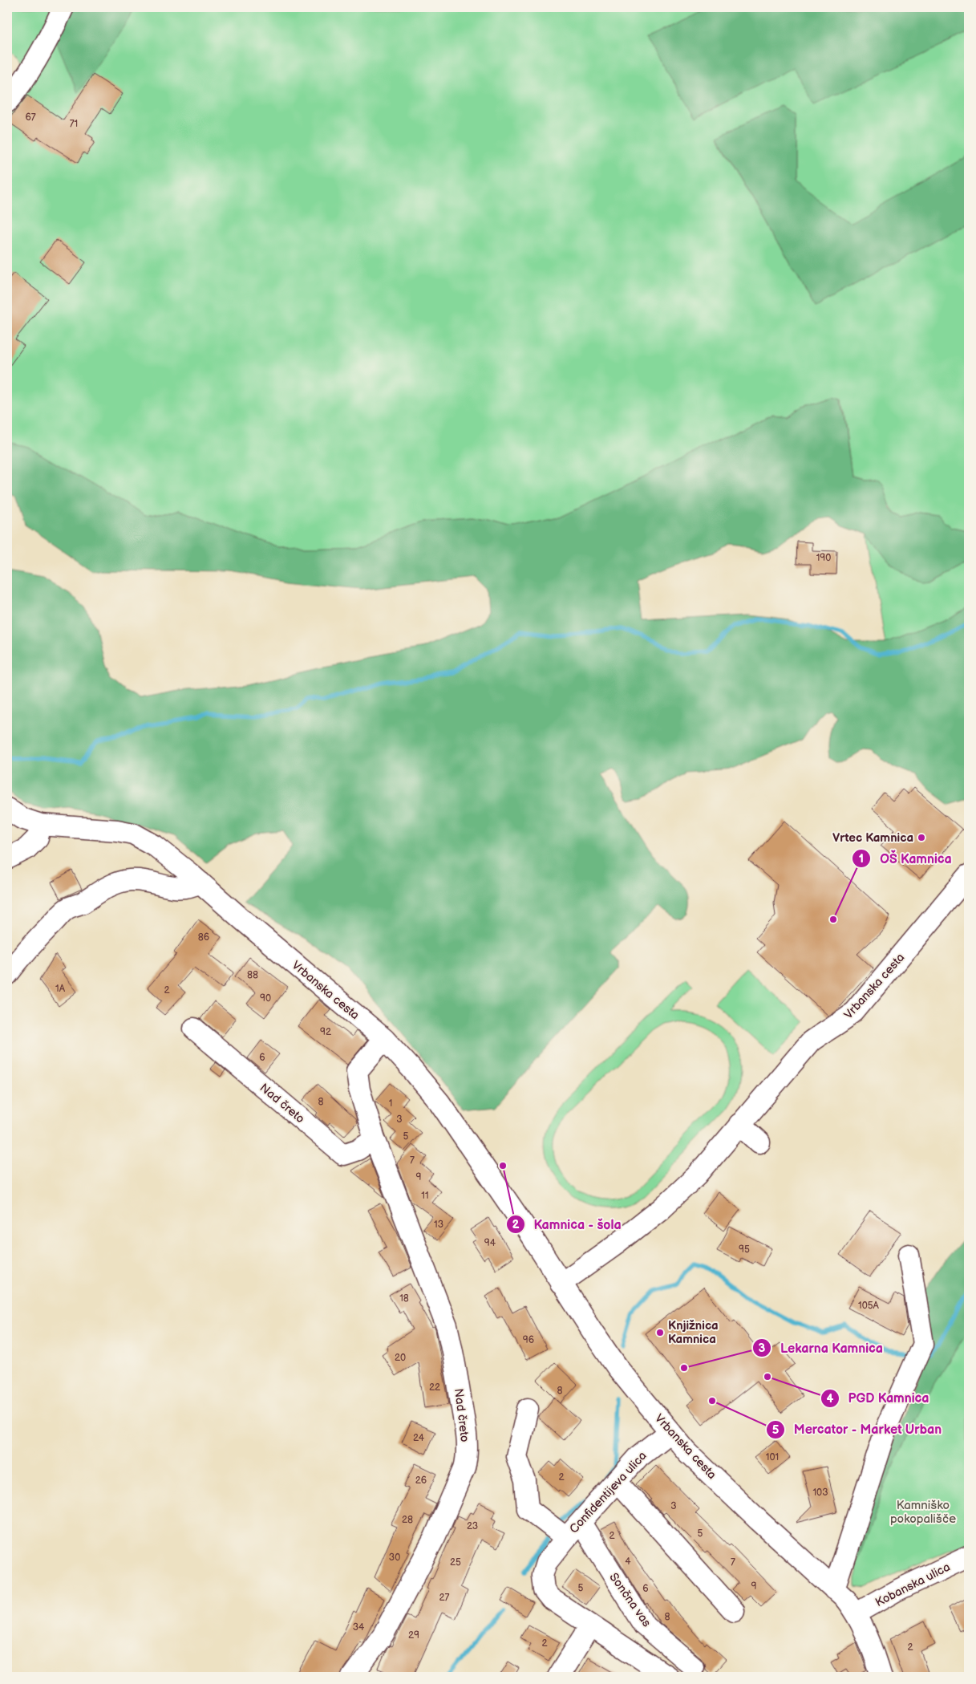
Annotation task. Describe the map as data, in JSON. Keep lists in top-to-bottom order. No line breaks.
{"streets":{"street":["Vrbanska cesta","Nad čreto","Confidentijeva ulica","Kobanska ulica","Sončna vas"]},"crossings":[["Vrbanska cesta","Nad čreto"],["Vrbanska cesta","Confidentijeva ulica"],["Vrbanska cesta","Kobanska ulica"],["Confidentijeva ulica","Sončna vas"]],"parks":["Kamniško pokopališče"],"places":["Vrtec Kamnica","OŠ Kamnica","Kamnica - šola","Knjižnica Kamnica","Lekarna Kamnica","PGD Kamnica","Mercator - Market Urban"],"house_numbers":["67","71","190","86","88","1A","2","90","92","6","8","1","3","5","7","9","11","13","94","95","18","105A","96","20","22","8","24","101","2","26","103","3","28","23","5","2","30","4","25","7","9","5","6","27","8","34","29","2","2"]}
